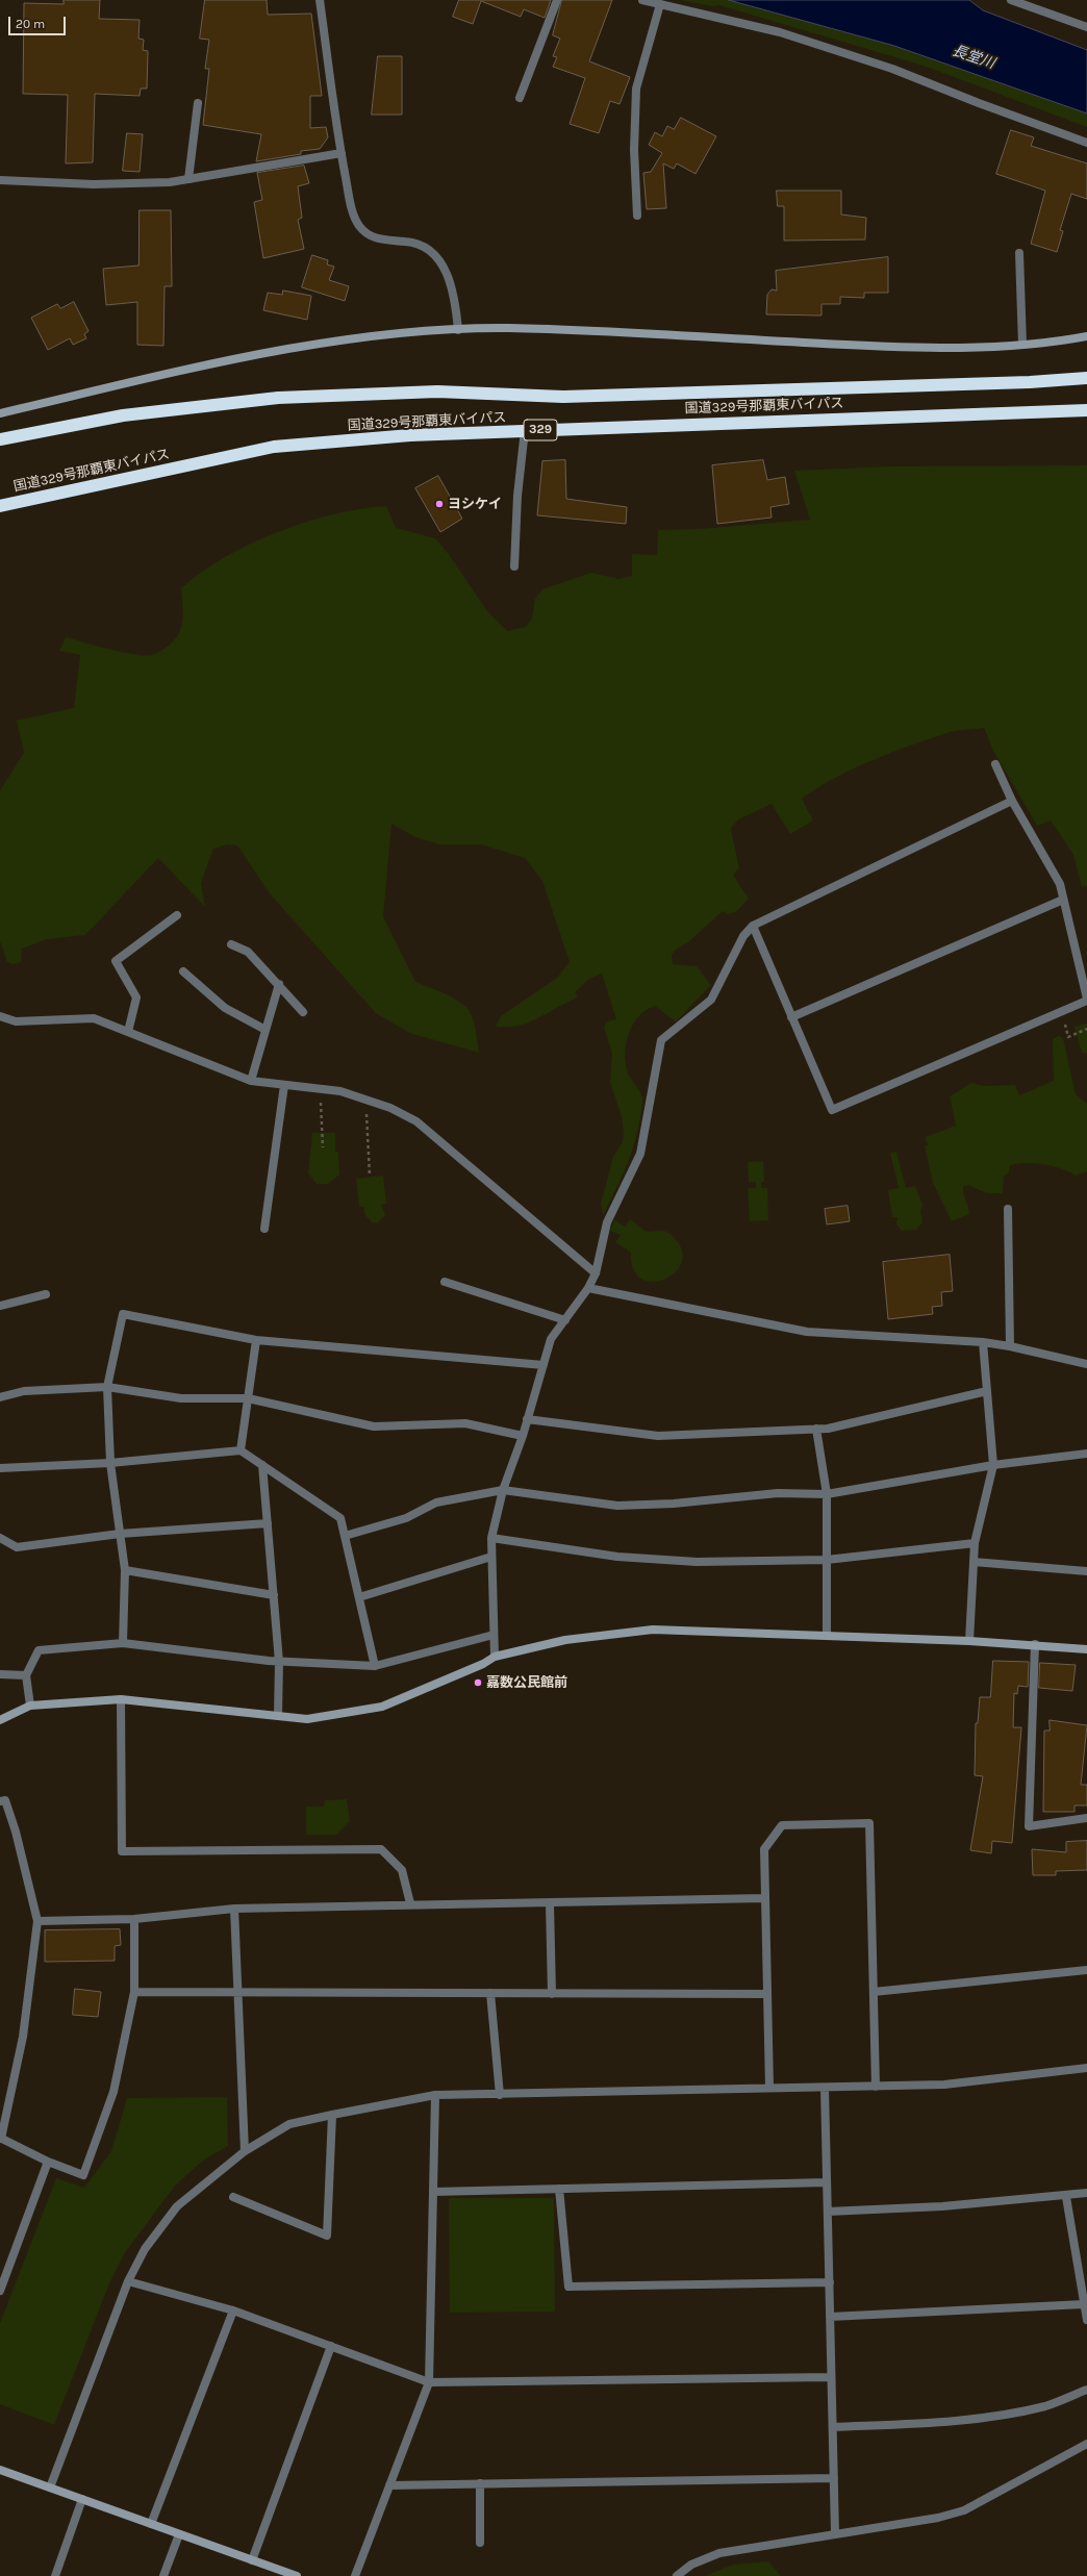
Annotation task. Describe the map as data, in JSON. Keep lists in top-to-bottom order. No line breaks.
{"streets":{"highway":["国道329号那覇東バイパス","329"]},"water":["長堂川"],"places":["ヨシケイ","嘉数公民館前"],"scale_bar":"20 m"}
